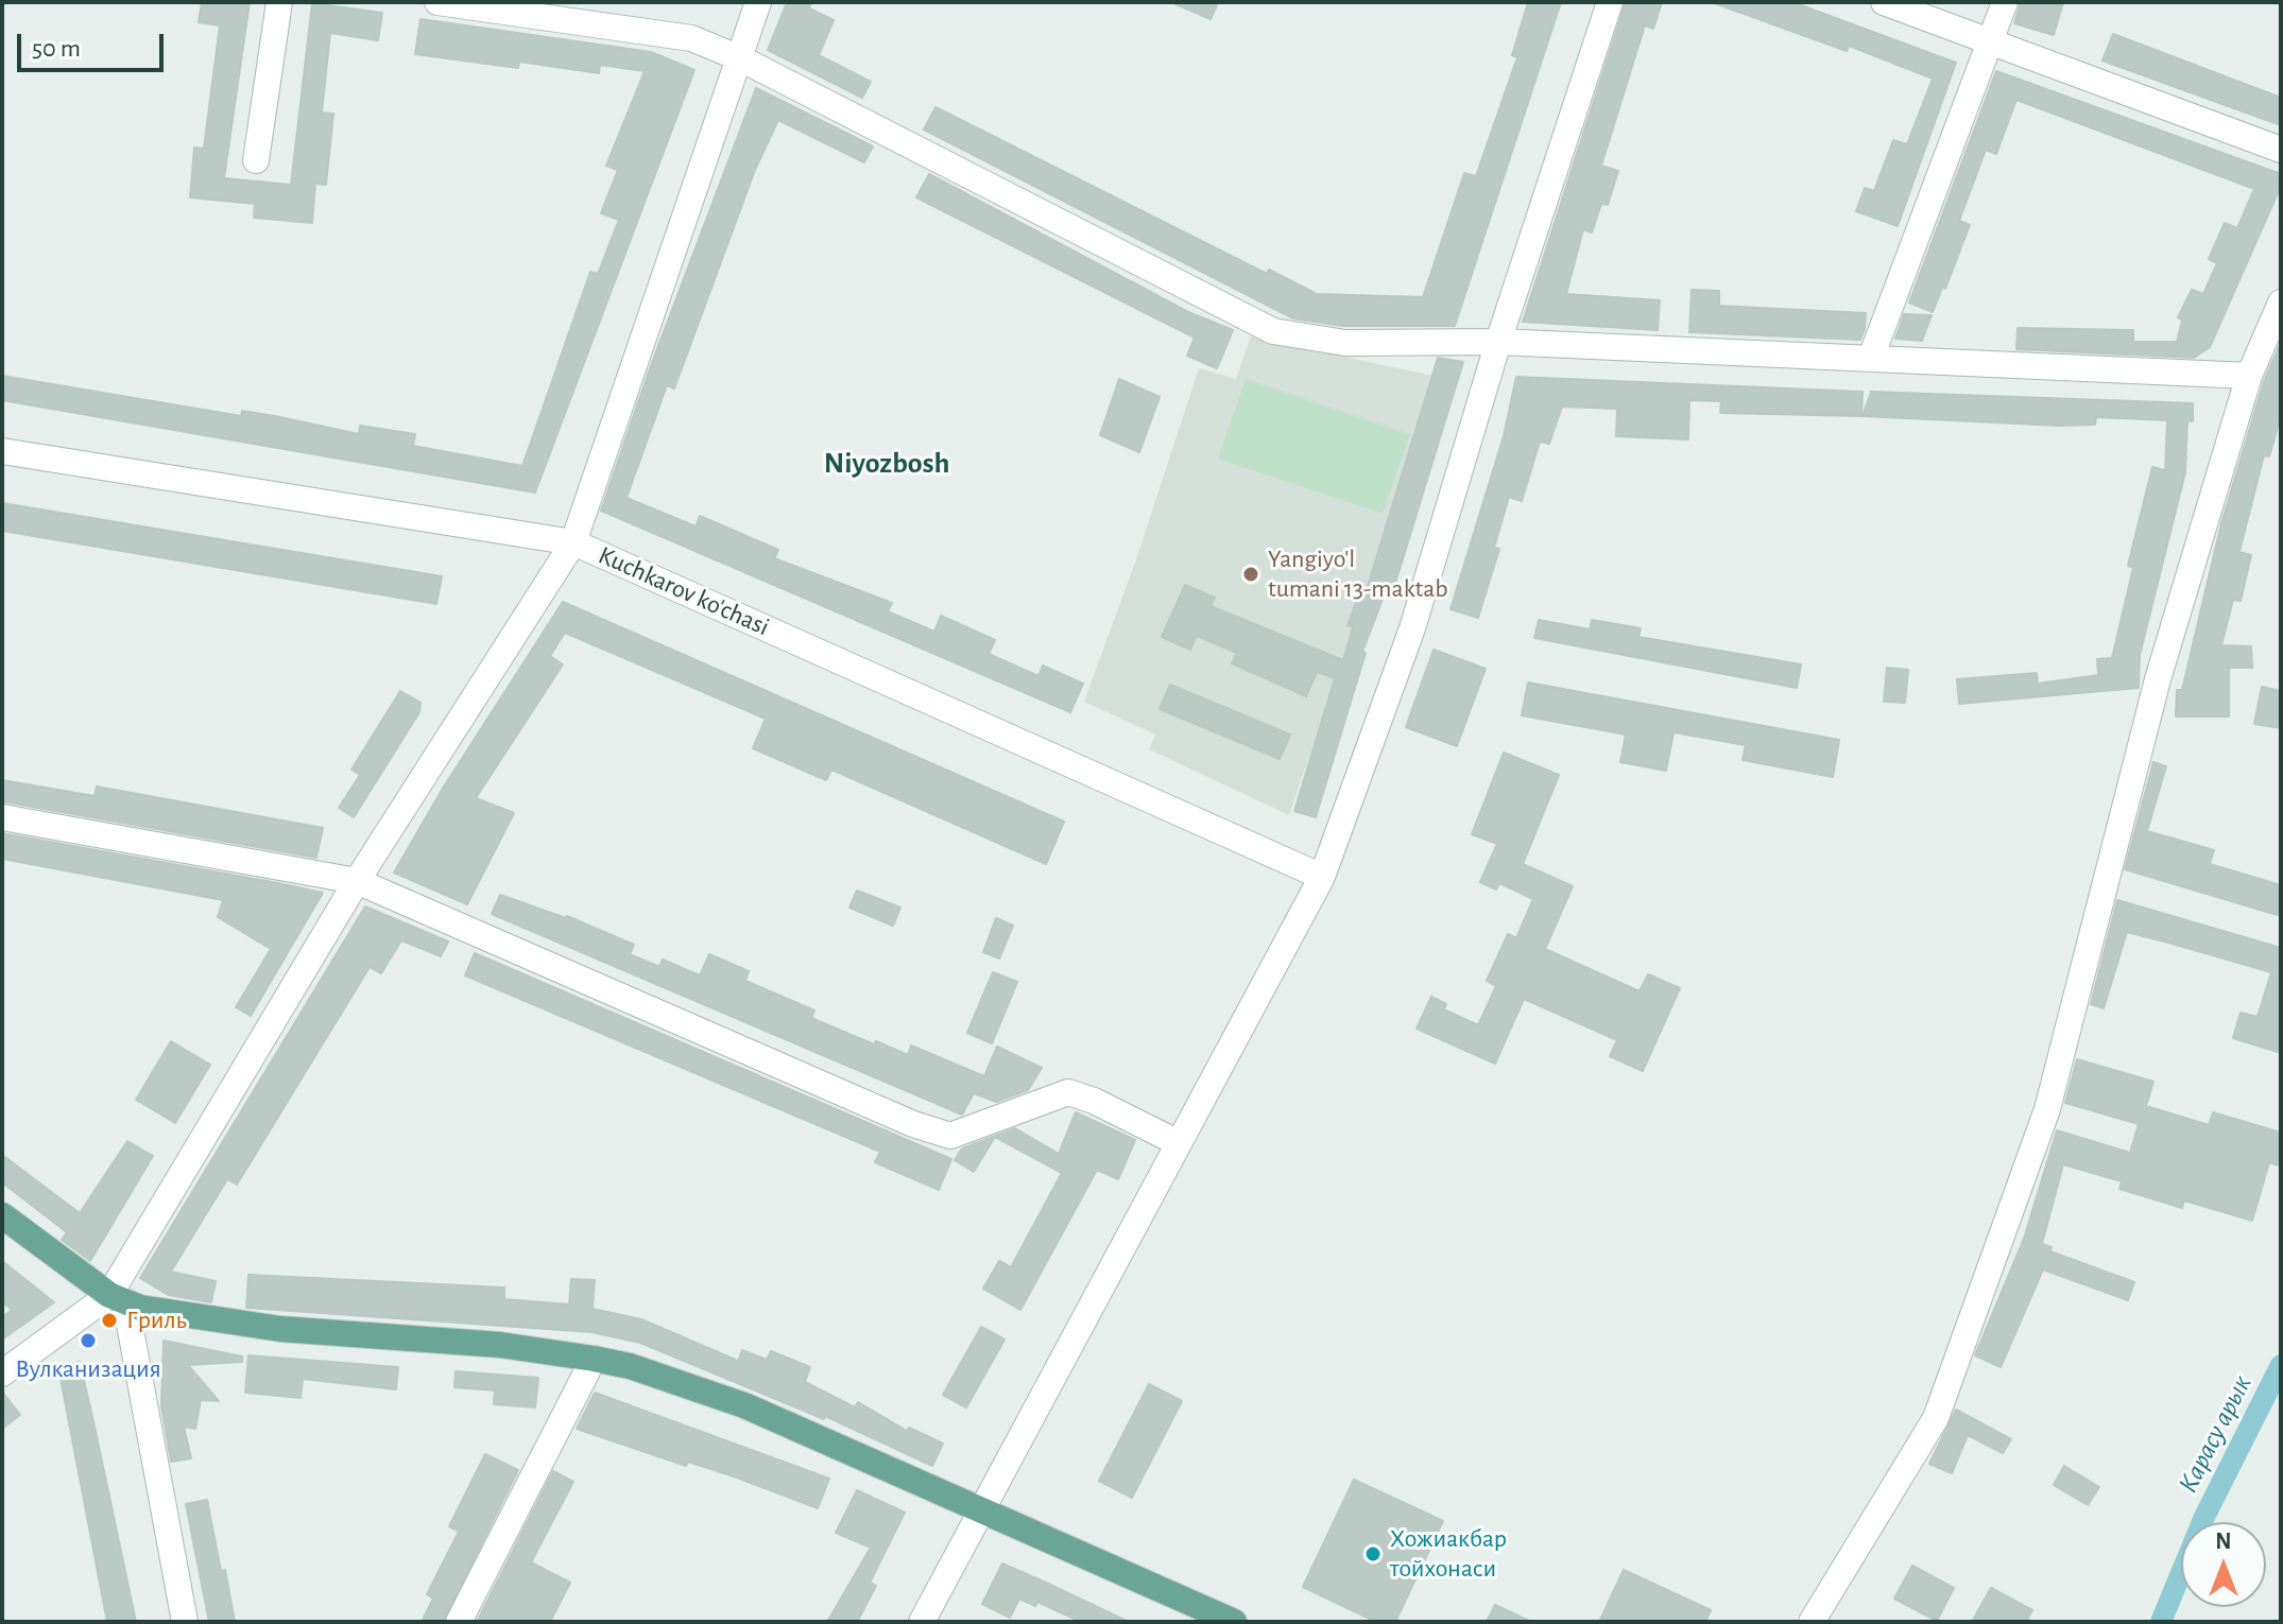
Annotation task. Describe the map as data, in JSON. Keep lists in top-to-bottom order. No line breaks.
{"streets":{"street":["Kuchkarov ko'chasi"]},"districts":["Niyozbosh"],"water":["Карасу арык"],"places":["Yangiyo'l tumani 13-maktab","Гриль","Вулканизация","Хожиакбар тойхонаси"],"scale_bar":"50 m","north":"top"}
